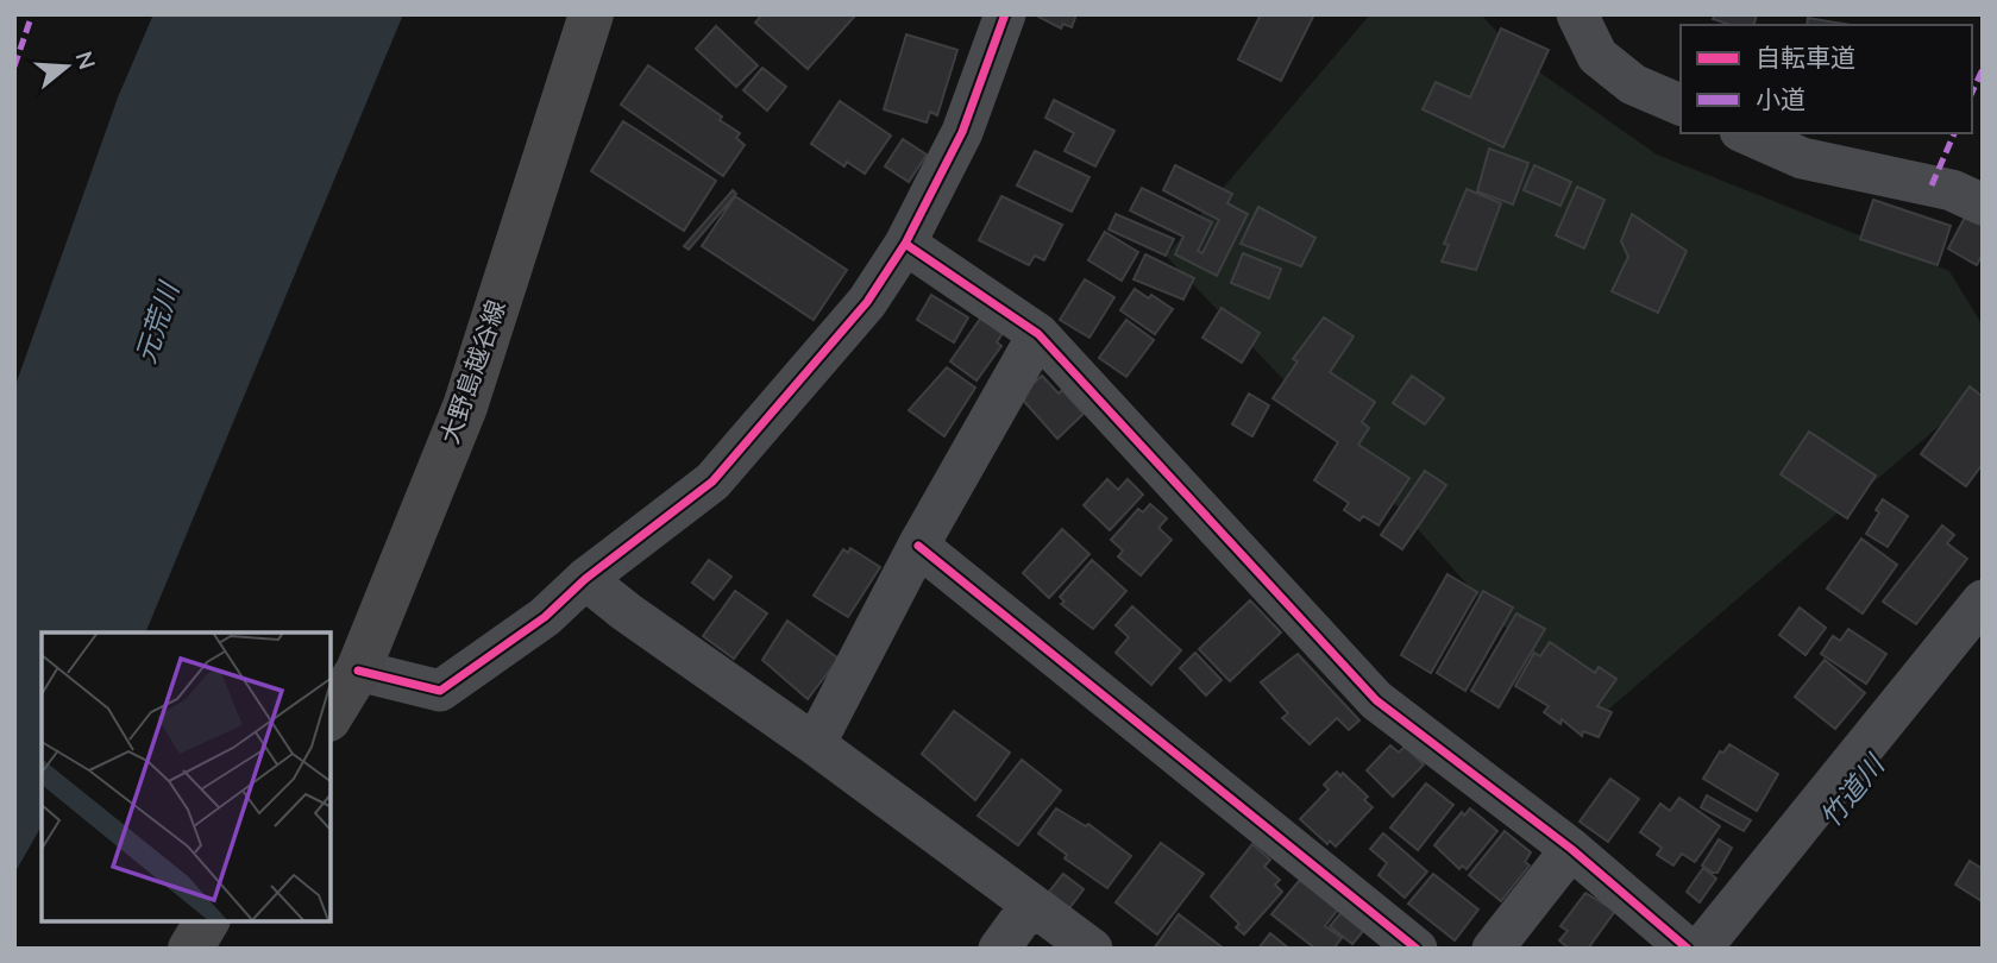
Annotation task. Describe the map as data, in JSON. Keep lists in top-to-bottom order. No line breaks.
{"streets":{"main road":["大野島越谷線"]},"water":["元荒川","竹道川"],"legend":["自転車道","小道"],"north":"right"}
